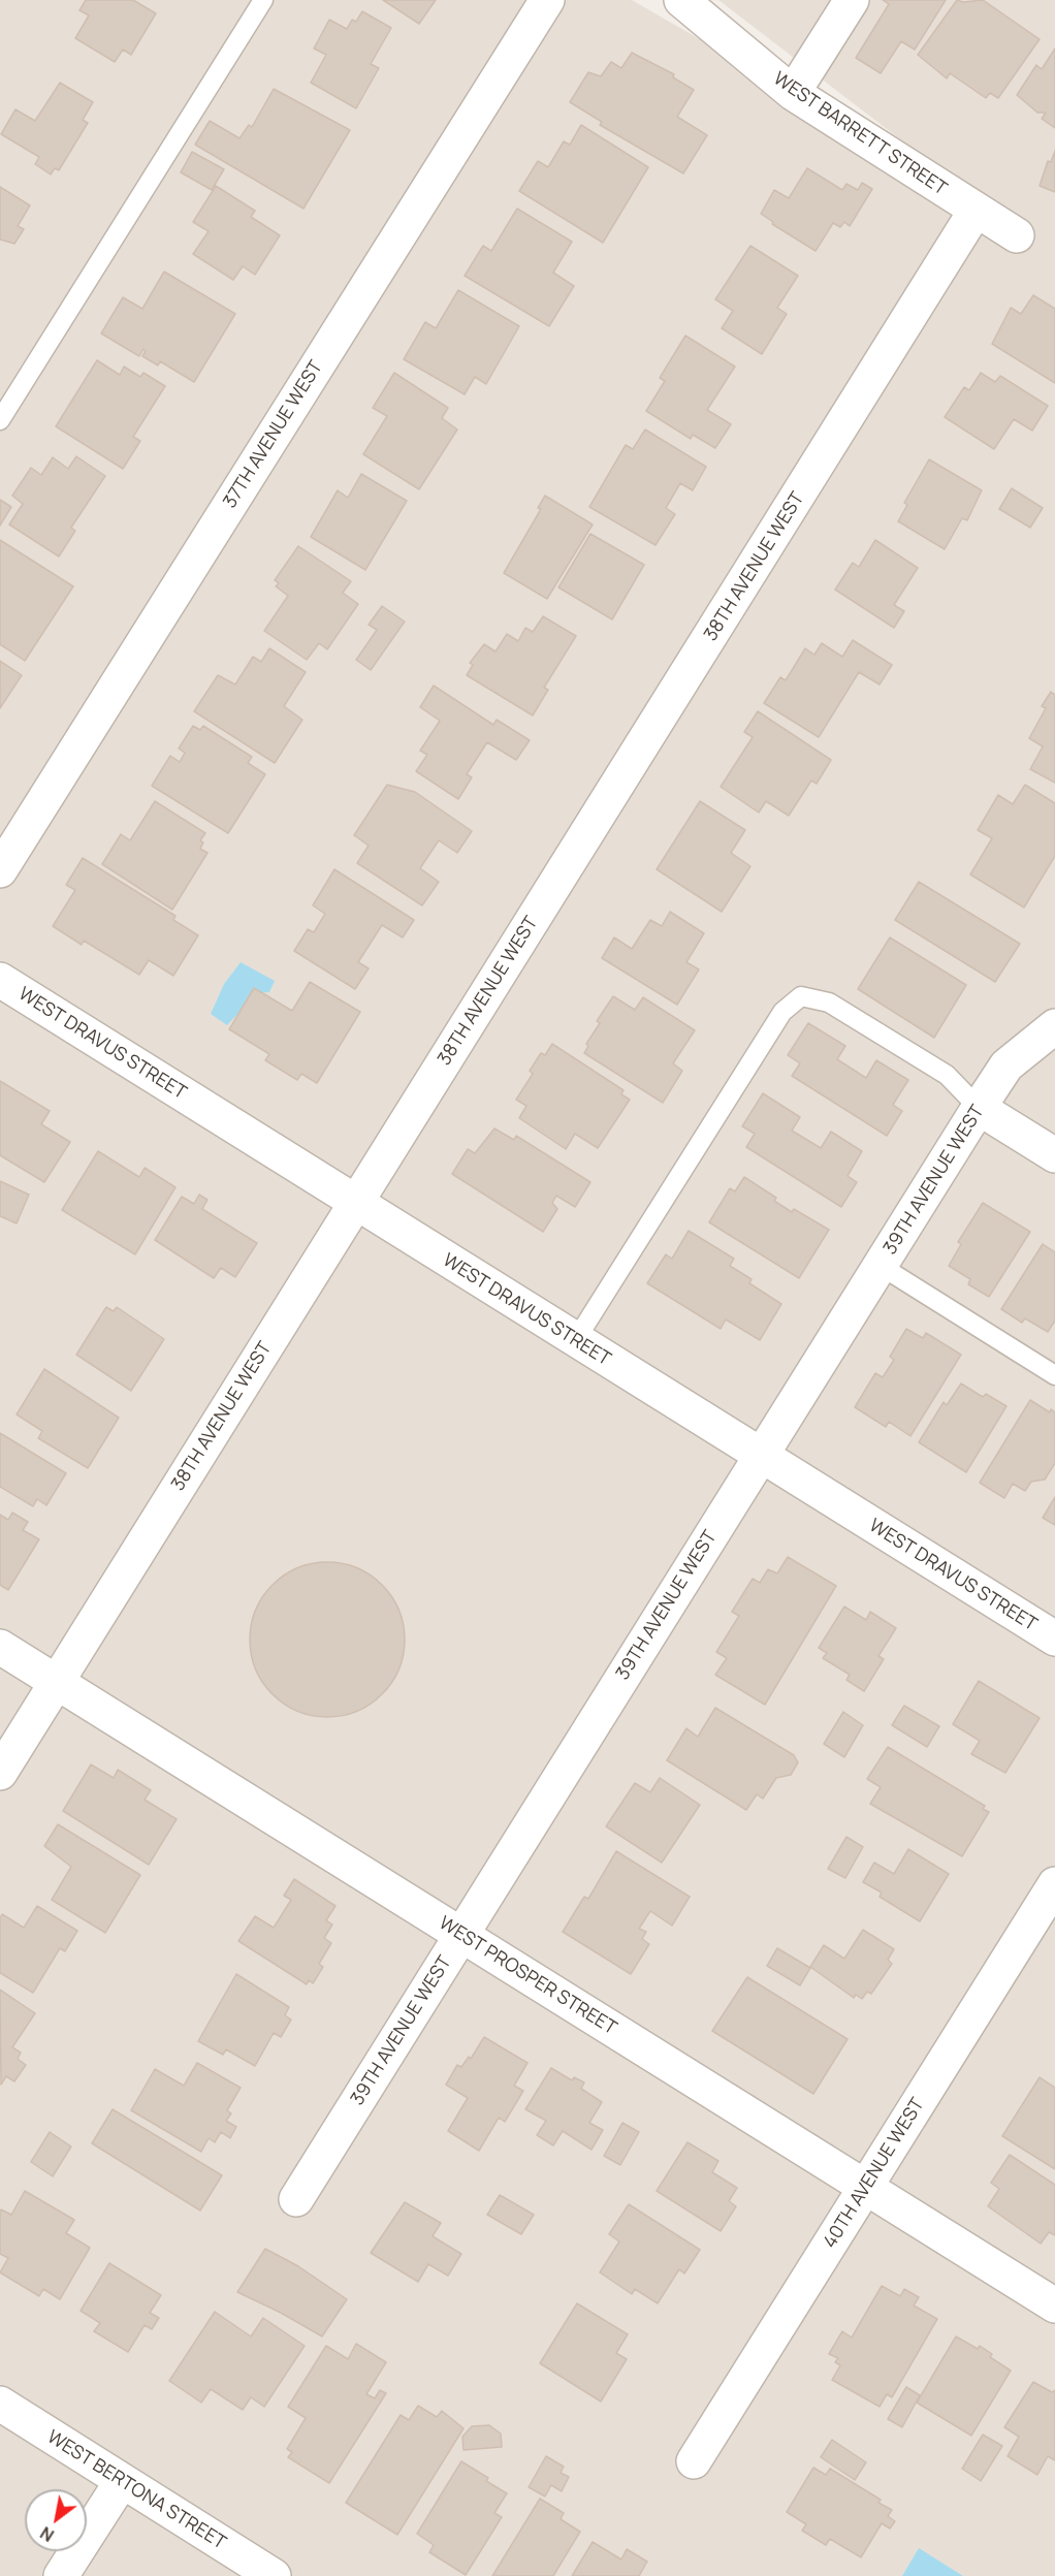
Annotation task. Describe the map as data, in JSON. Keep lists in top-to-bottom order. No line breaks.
{"streets":{"street":["WEST BARRETT STREET","37TH AVENUE WEST","38TH AVENUE WEST","WEST DRAVUS STREET","39TH AVENUE WEST","WEST PROSPER STREET","40TH AVENUE WEST","WEST BERTONA STREET"]},"crossings":[["WEST BARRETT STREET","38TH AVENUE WEST"],["38TH AVENUE WEST","WEST DRAVUS STREET"],["38TH AVENUE WEST","WEST PROSPER STREET"],["WEST DRAVUS STREET","39TH AVENUE WEST"],["39TH AVENUE WEST","WEST PROSPER STREET"],["WEST PROSPER STREET","40TH AVENUE WEST"]],"north":"bottom left"}
